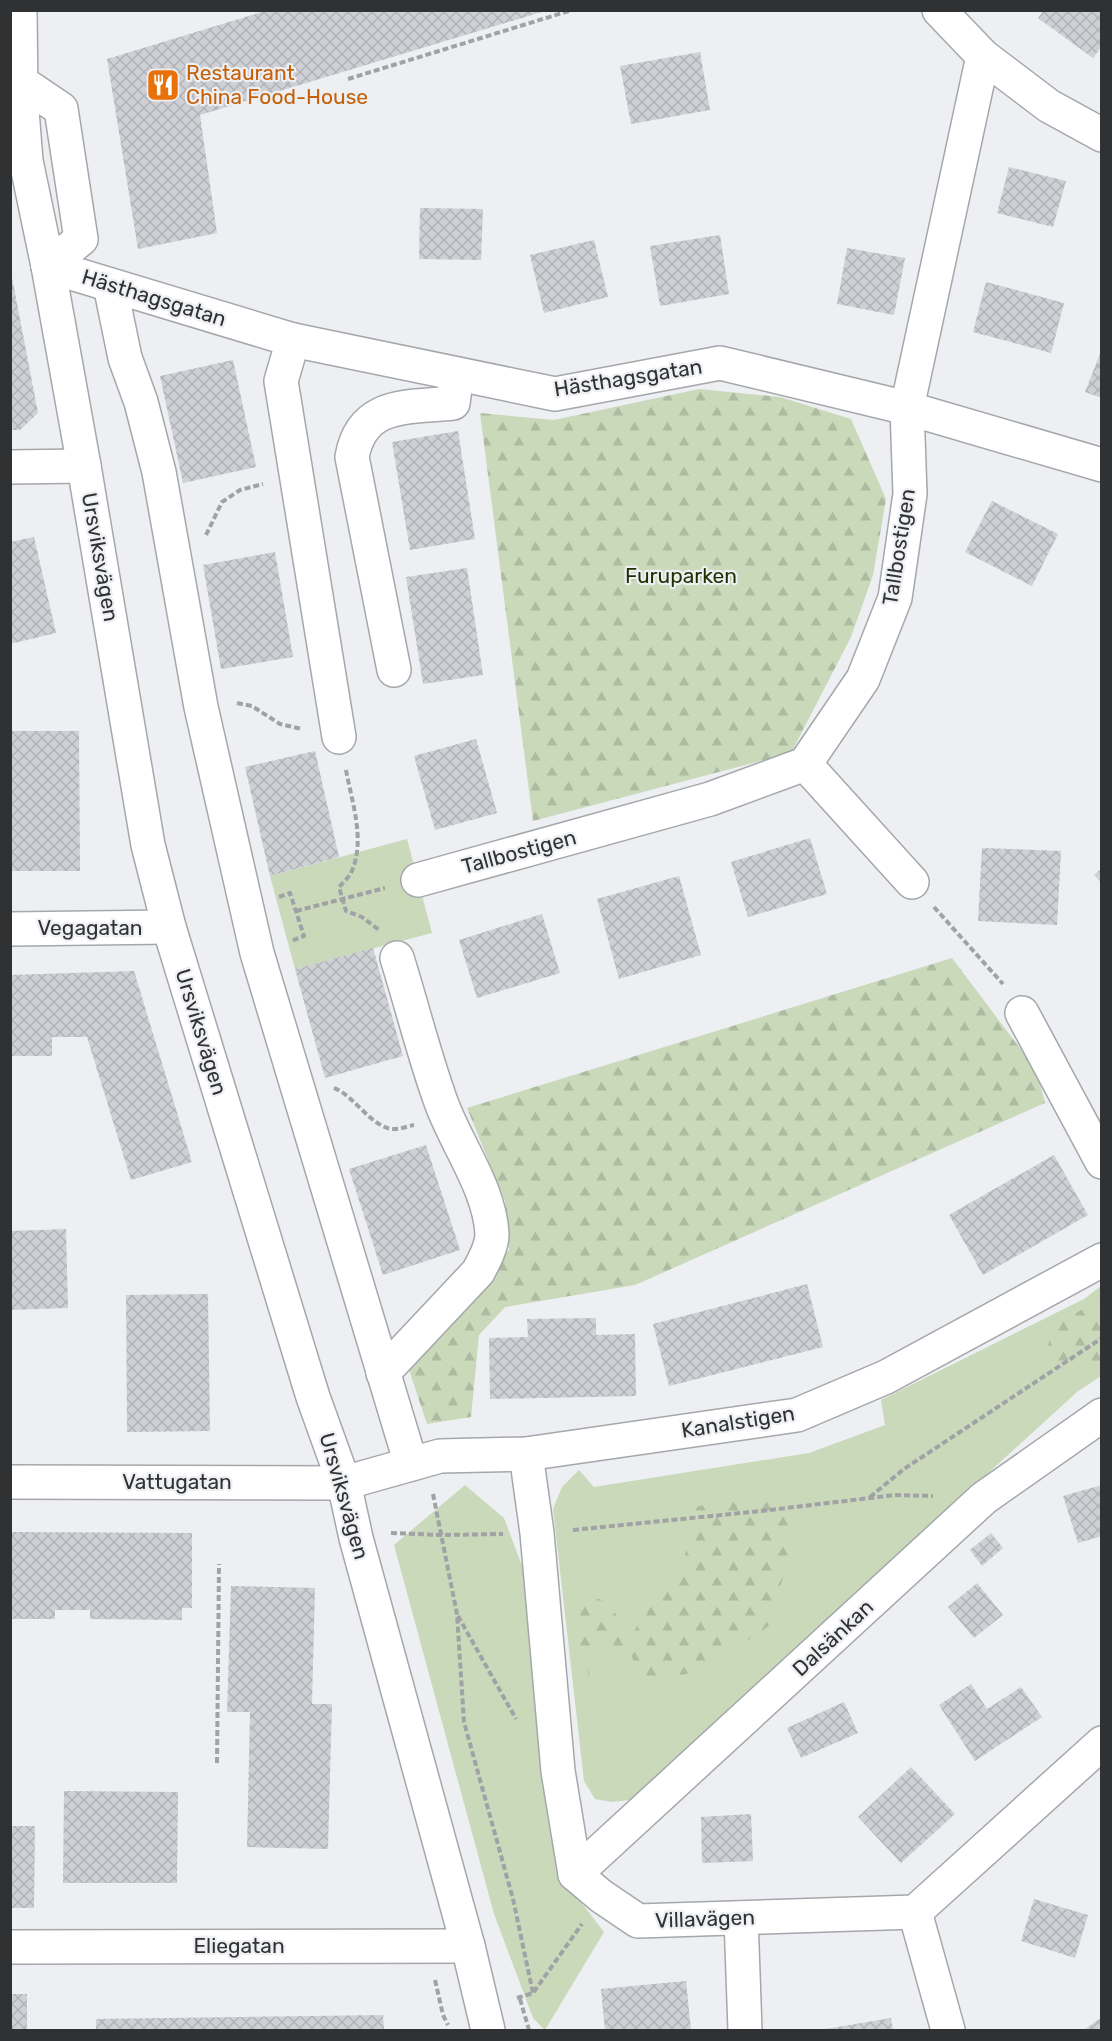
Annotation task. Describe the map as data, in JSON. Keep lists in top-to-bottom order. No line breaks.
{"streets":{"street":["Hästhagsgatan","Tallbostigen","Ursviksvägen","Vegagatan","Kanalstigen","Vattugatan","Dalsänkan","Villavägen","Eliegatan"]},"crossings":[["Hästhagsgatan","Tallbostigen"],["Hästhagsgatan","Ursviksvägen"],["Ursviksvägen","Vegagatan"],["Ursviksvägen","Kanalstigen"],["Ursviksvägen","Vattugatan"],["Ursviksvägen","Eliegatan"],["Kanalstigen","Vattugatan"],["Dalsänkan","Villavägen"]],"parks":["Furuparken"],"places":{"restaurant":["Restaurant China Food-House"]}}
